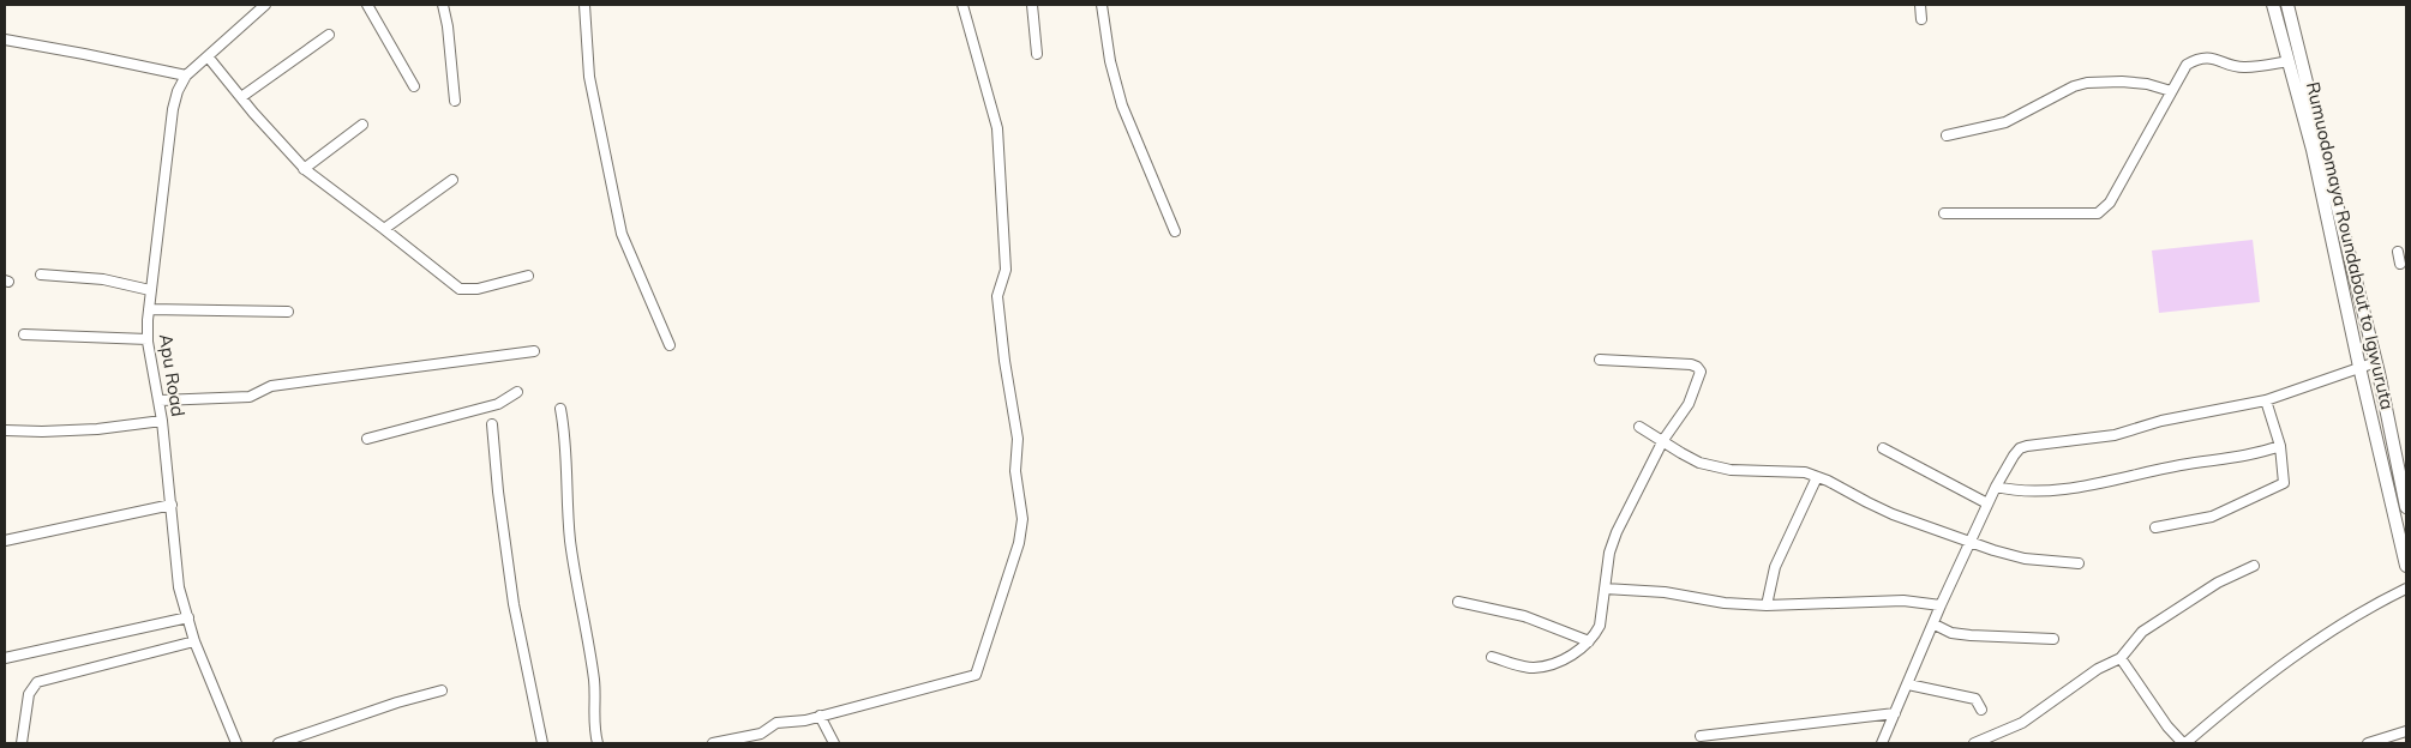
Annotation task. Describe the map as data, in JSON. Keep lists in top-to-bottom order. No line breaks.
{"streets":{"main road":["Rumuodomaya Roundabout to Igwuruta"],"street":["Apu Road"]}}
